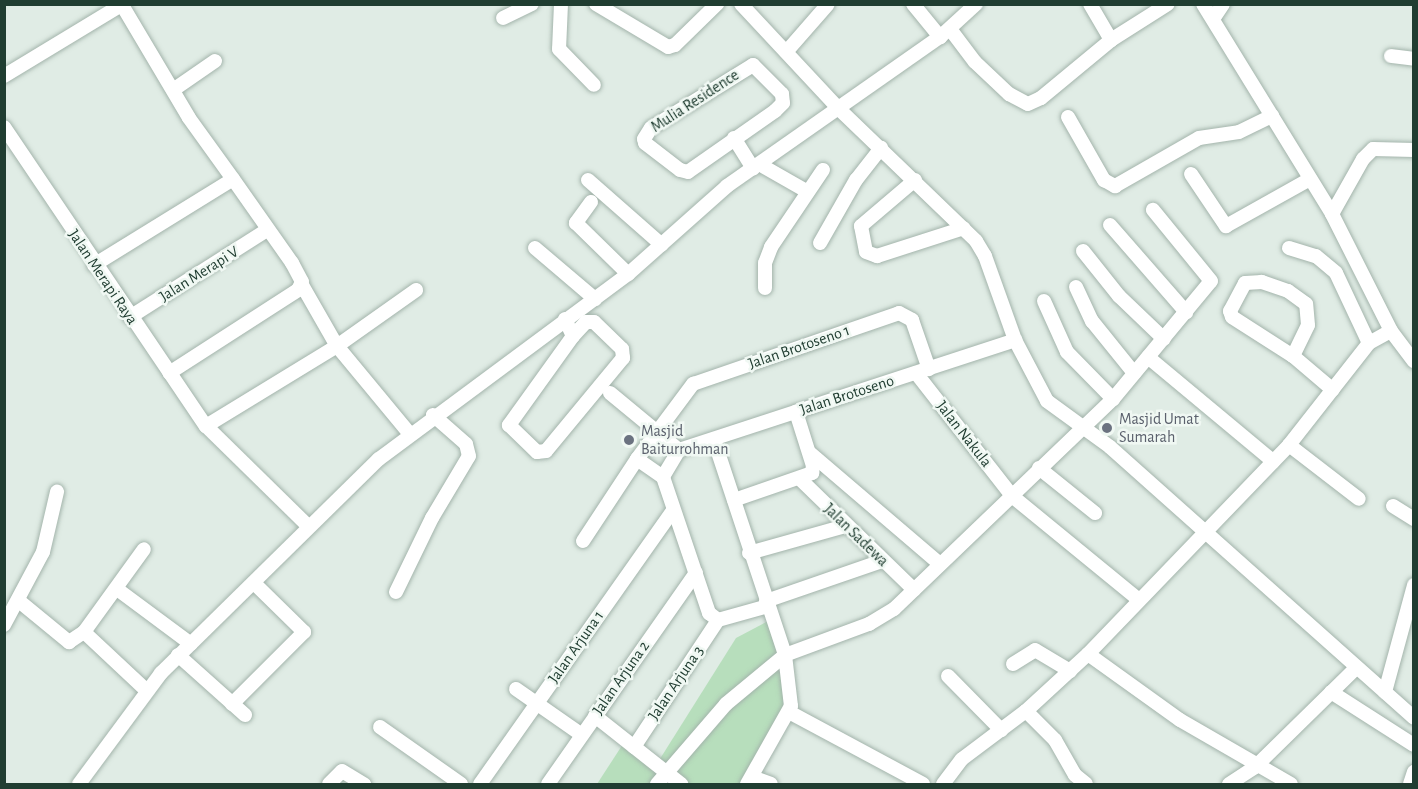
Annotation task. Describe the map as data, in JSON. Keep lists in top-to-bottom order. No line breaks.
{"streets":{"street":["Mulia Residence","Jalan Merapi V","Jalan Merapi Raya","Jalan Brotoseno 1","Jalan Brotoseno","Jalan Nakula","Jalan Sadewa","Jalan Arjuna 1","Jalan Arjuna 2","Jalan Arjuna 3"]},"crossings":[["Jalan Merapi V","Jalan Merapi Raya"],["Jalan Brotoseno 1","Jalan Brotoseno"],["Jalan Brotoseno 1","Jalan Nakula"],["Jalan Brotoseno","Jalan Nakula"]],"places":["Masjid Umat Sumarah","Masjid Baiturrohman"]}
